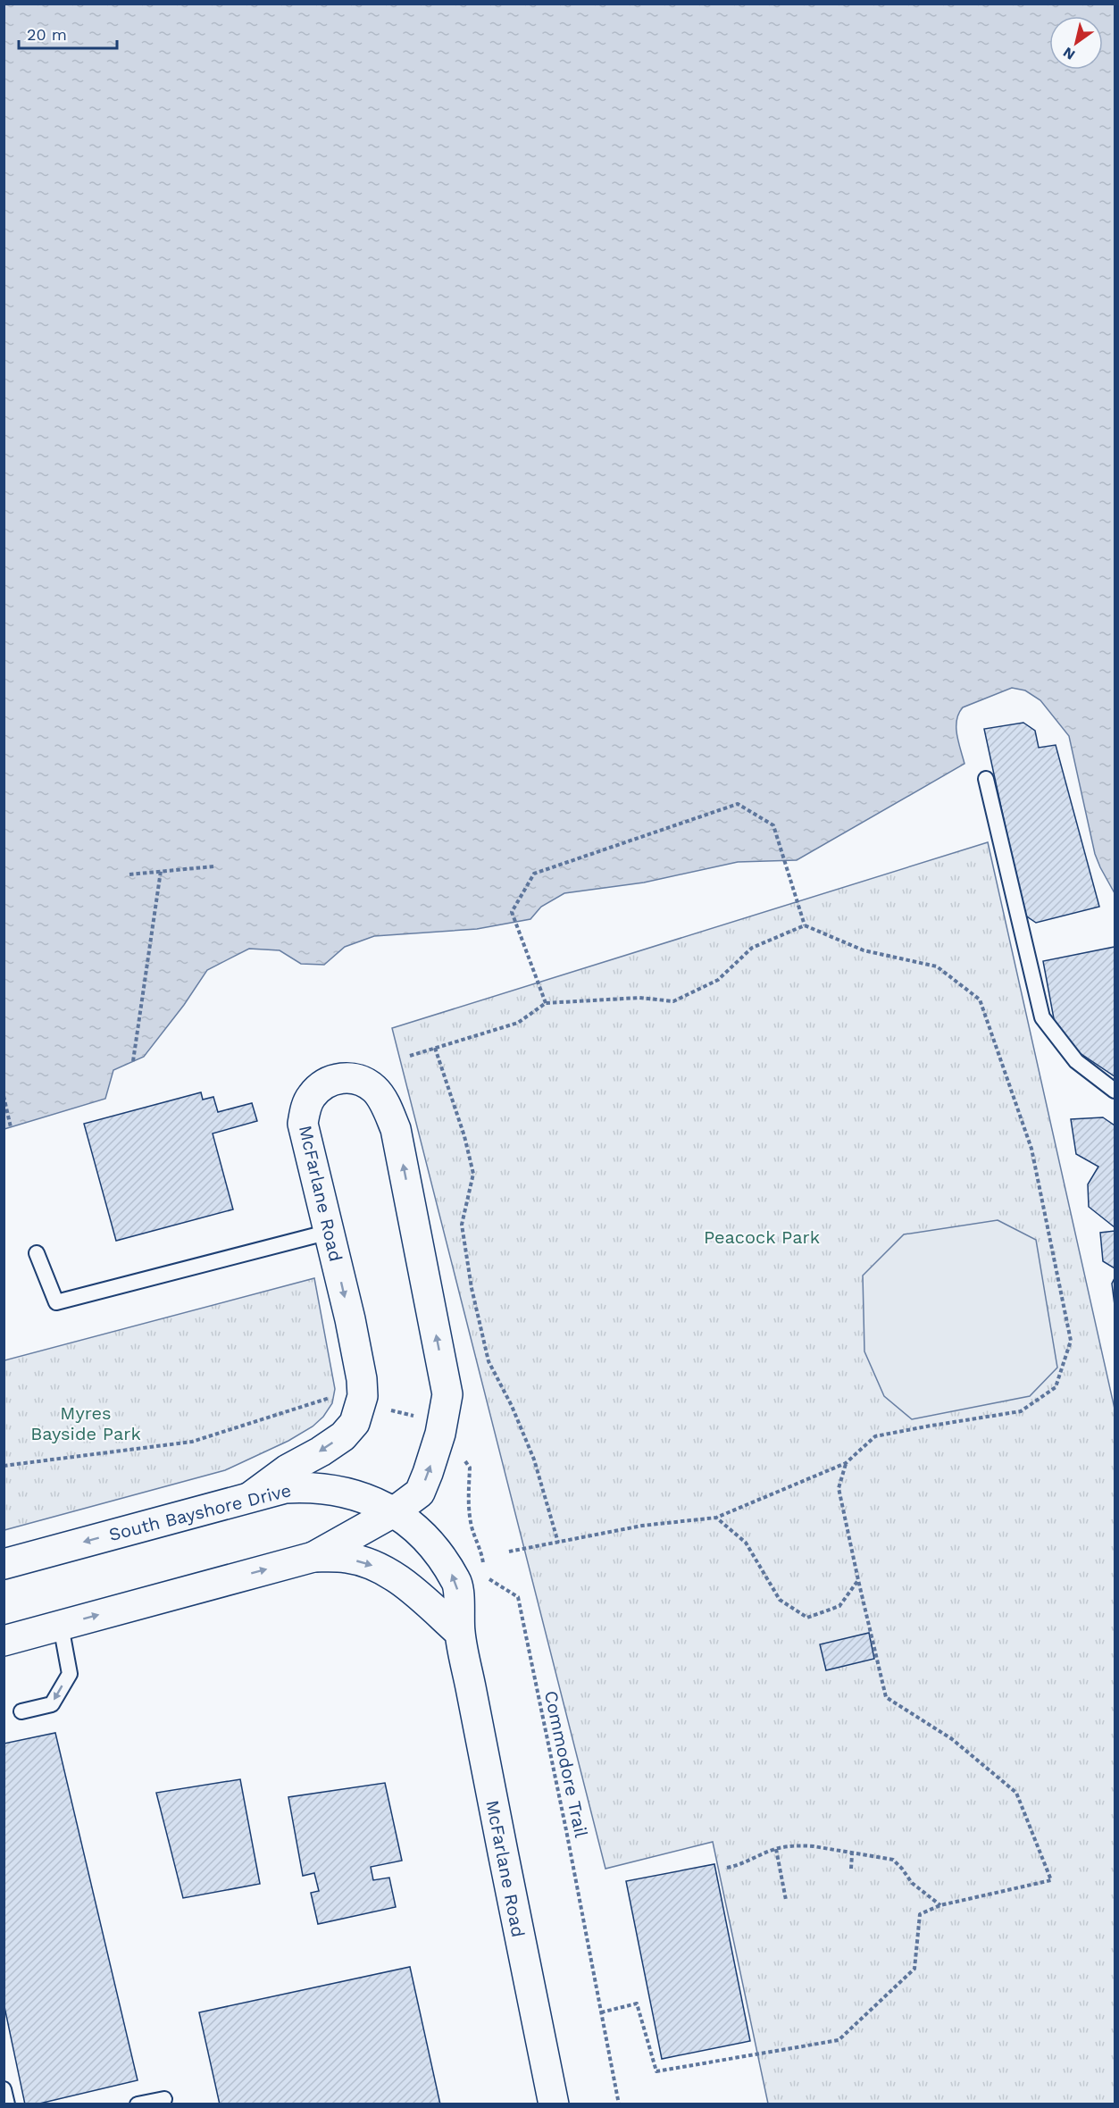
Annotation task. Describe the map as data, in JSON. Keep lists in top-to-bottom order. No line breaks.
{"streets":{"main road":["McFarlane Road","South Bayshore Drive"],"path":["Commodore Trail"]},"crossings":[["McFarlane Road","South Bayshore Drive"]],"parks":["Peacock Park","Myres Bayside Park"],"scale_bar":"20 m","north":"bottom left"}
